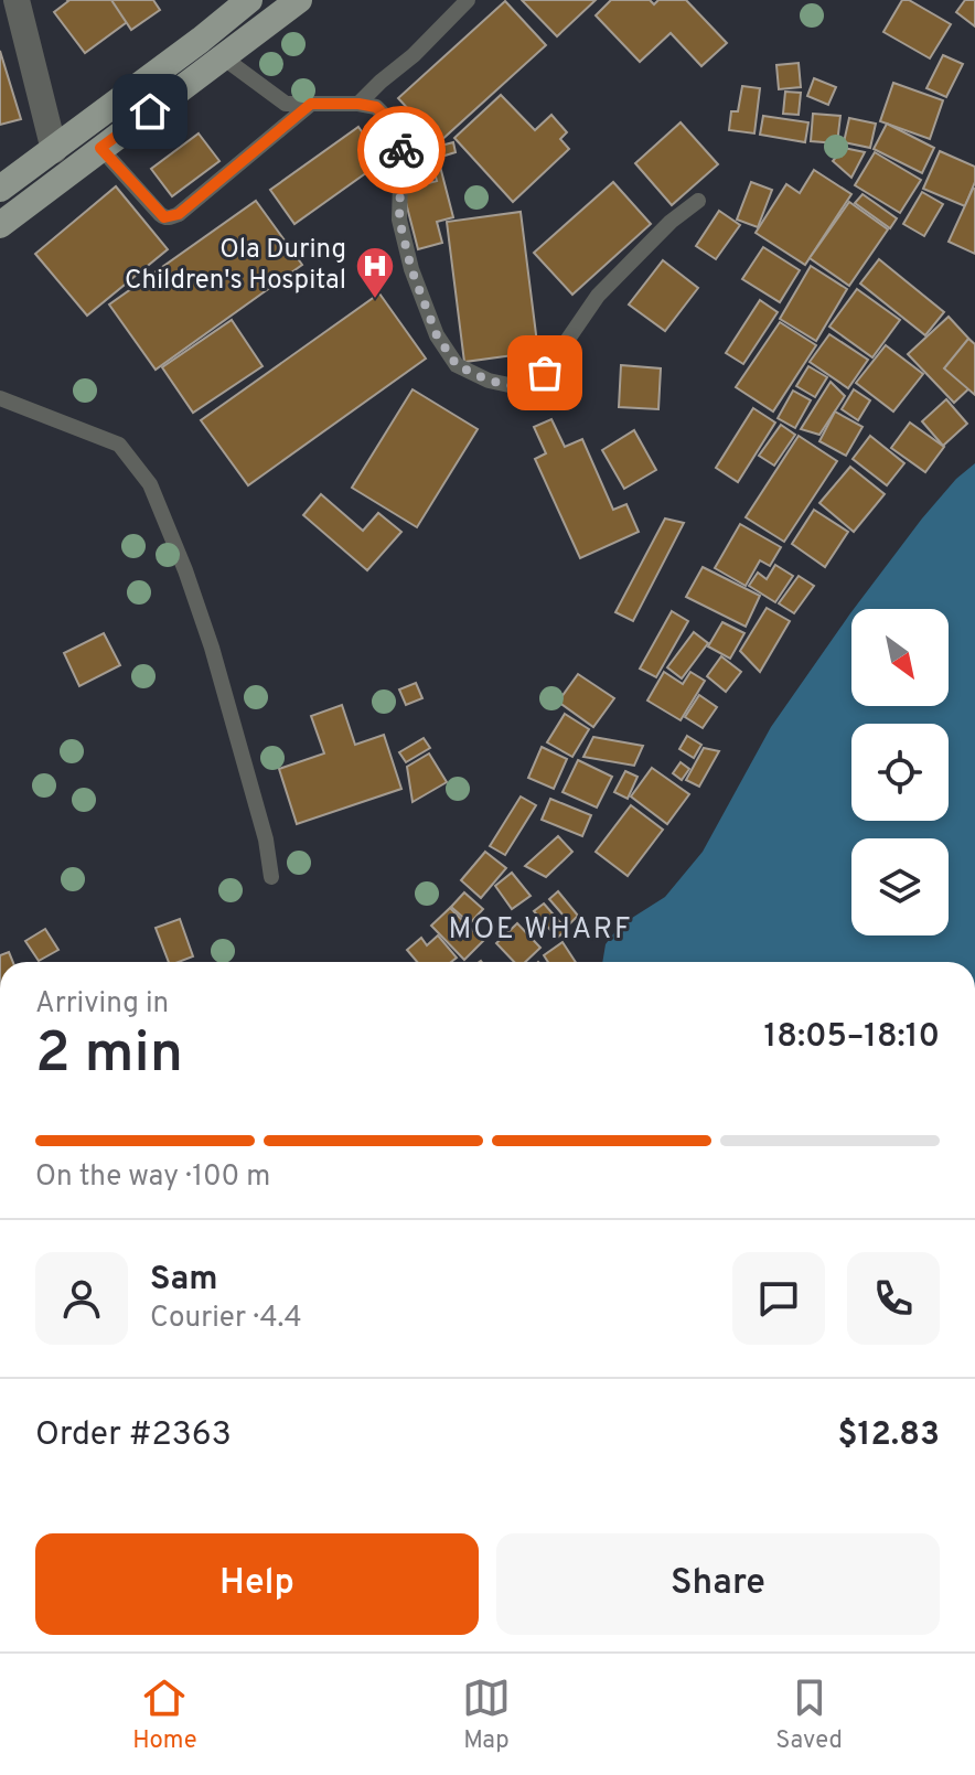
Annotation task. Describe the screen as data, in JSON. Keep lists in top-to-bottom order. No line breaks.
{"districts":["MOE WHARF"],"places":{"hospital":["Ola During Children's Hospital"]},"north":"bottom right","page":{"heading":["2 min","Arriving in","18:05–18:10"],"panel":["Sam","Courier · 4.4","Order #2363","$12.83"],"bar":"On the way · 100 m","buttons":["Help","Share"],"tabs":["Home","Map","Saved"]}}
